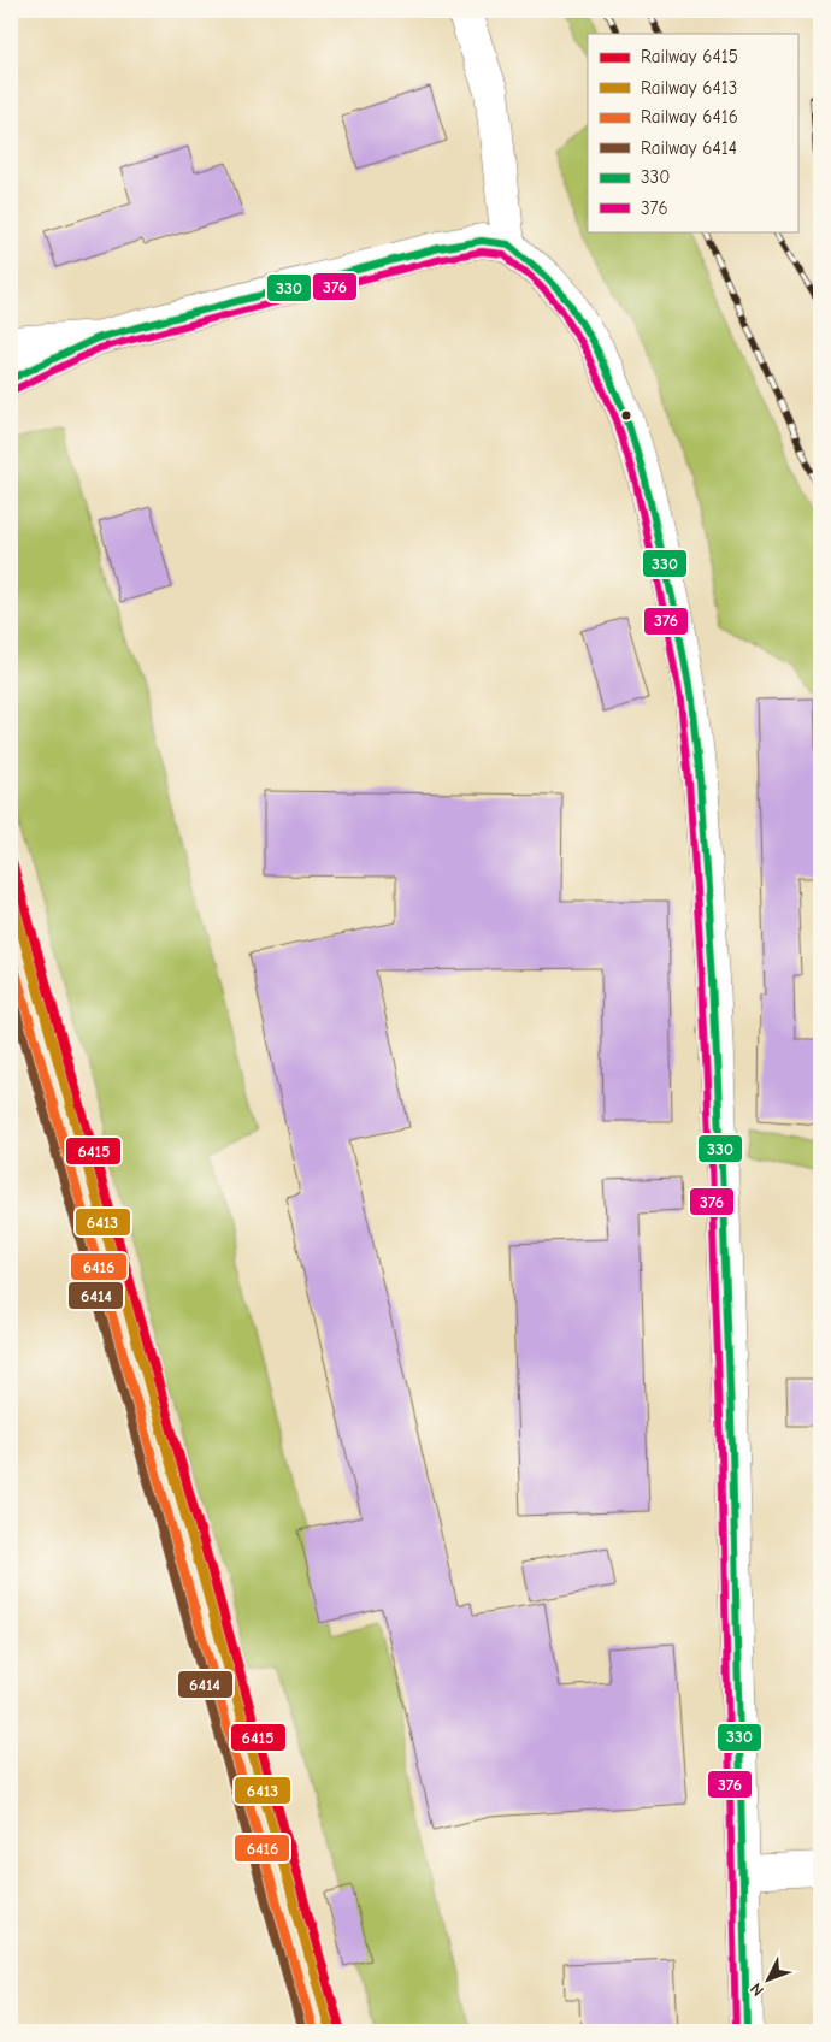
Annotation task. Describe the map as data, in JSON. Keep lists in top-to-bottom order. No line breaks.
{"lines":["transit line 330","transit line 376","rail line 6415","rail line 6413","rail line 6416","rail line 6414"],"legend":["Railway 6415","Railway 6413","Railway 6416","Railway 6414","330","376"],"north":"bottom left"}
